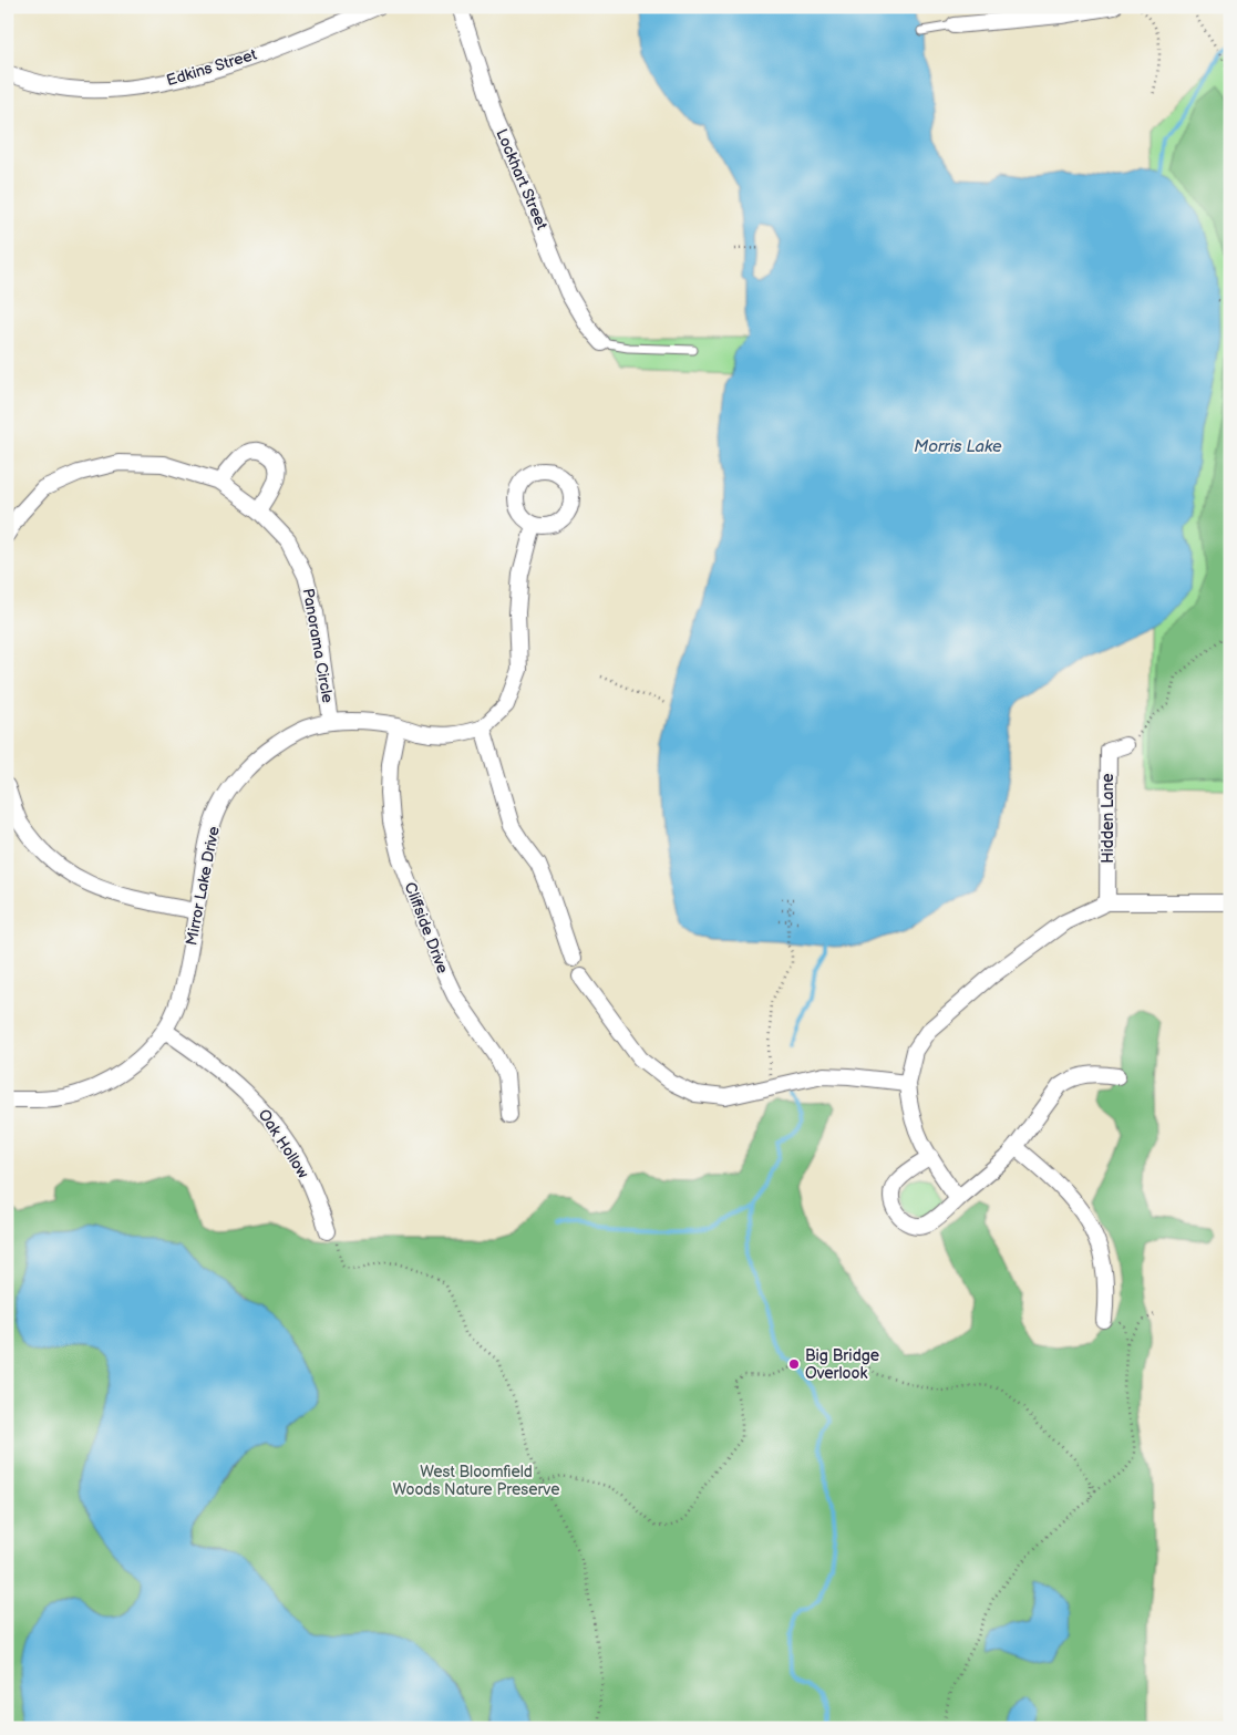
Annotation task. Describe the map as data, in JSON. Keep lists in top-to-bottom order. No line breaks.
{"streets":{"street":["Edkins Street","Lockhart Street","Panorama Circle","Hidden Lane","Mirror Lake Drive","Cliffside Drive","Oak Hollow"]},"crossings":[["Panorama Circle","Mirror Lake Drive"],["Mirror Lake Drive","Cliffside Drive"],["Mirror Lake Drive","Oak Hollow"]],"water":["Morris Lake"],"parks":["West Bloomfield Woods Nature Preserve"],"places":["Big Bridge Overlook"]}
